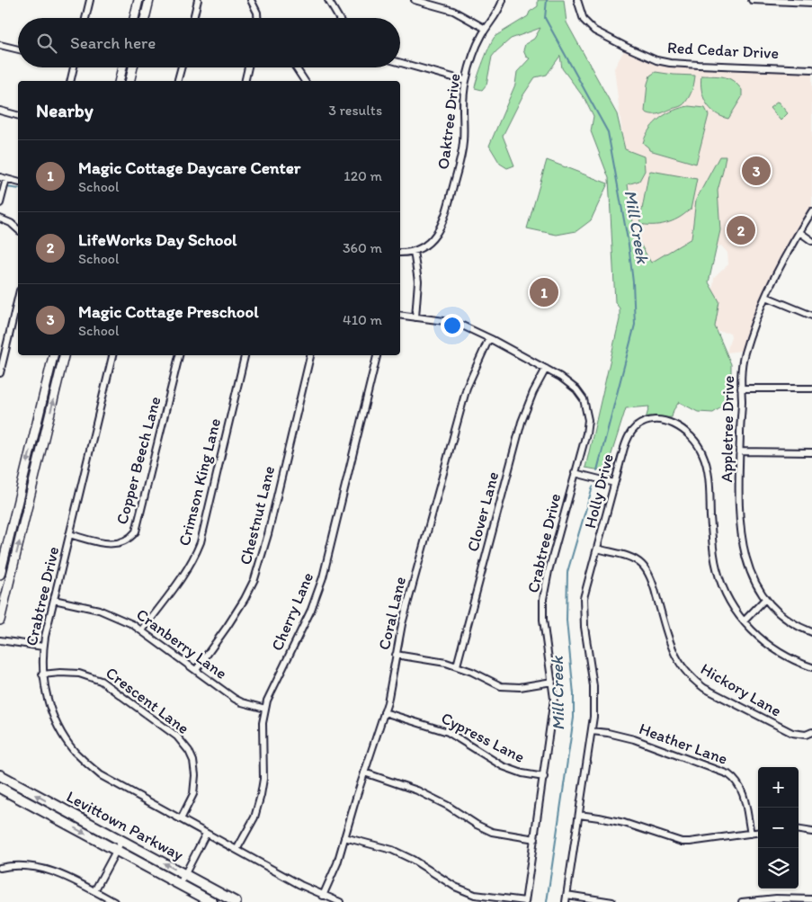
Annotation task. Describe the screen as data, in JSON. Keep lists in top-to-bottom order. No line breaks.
{"streets":{"main road":["Levittown Parkway"],"street":["Red Cedar Drive","Oaktree Drive","Appletree Drive","Copper Beech Lane","Crimson King Lane","Holly Drive","Clover Lane","Chestnut Lane","Crabtree Drive","Cherry Lane","Coral Lane","Cranberry Lane","Hickory Lane","Crescent Lane","Cypress Lane","Heather Lane"]},"crossings":[["Copper Beech Lane","Crabtree Drive"],["Crimson King Lane","Cranberry Lane"],["Holly Drive","Hickory Lane"],["Holly Drive","Heather Lane"],["Clover Lane","Crabtree Drive"],["Chestnut Lane","Cranberry Lane"],["Crabtree Drive","Cherry Lane"],["Crabtree Drive","Coral Lane"],["Crabtree Drive","Cranberry Lane"],["Crabtree Drive","Crescent Lane"],["Crabtree Drive","Cypress Lane"],["Cherry Lane","Cranberry Lane"],["Coral Lane","Cypress Lane"]],"water":["Mill Creek"],"page":{"search":"Search here","heading":["Nearby","3 results"],"list":[{"mark":"1","name":"Magic Cottage Daycare Center","note":"School","value":"120 m"},{"mark":"2","name":"LifeWorks Day School","note":"School","value":"360 m"},{"mark":"3","name":"Magic Cottage Preschool","note":"School","value":"410 m"}],"pins":["3","2","1"],"map_buttons":["+","−"]}}
